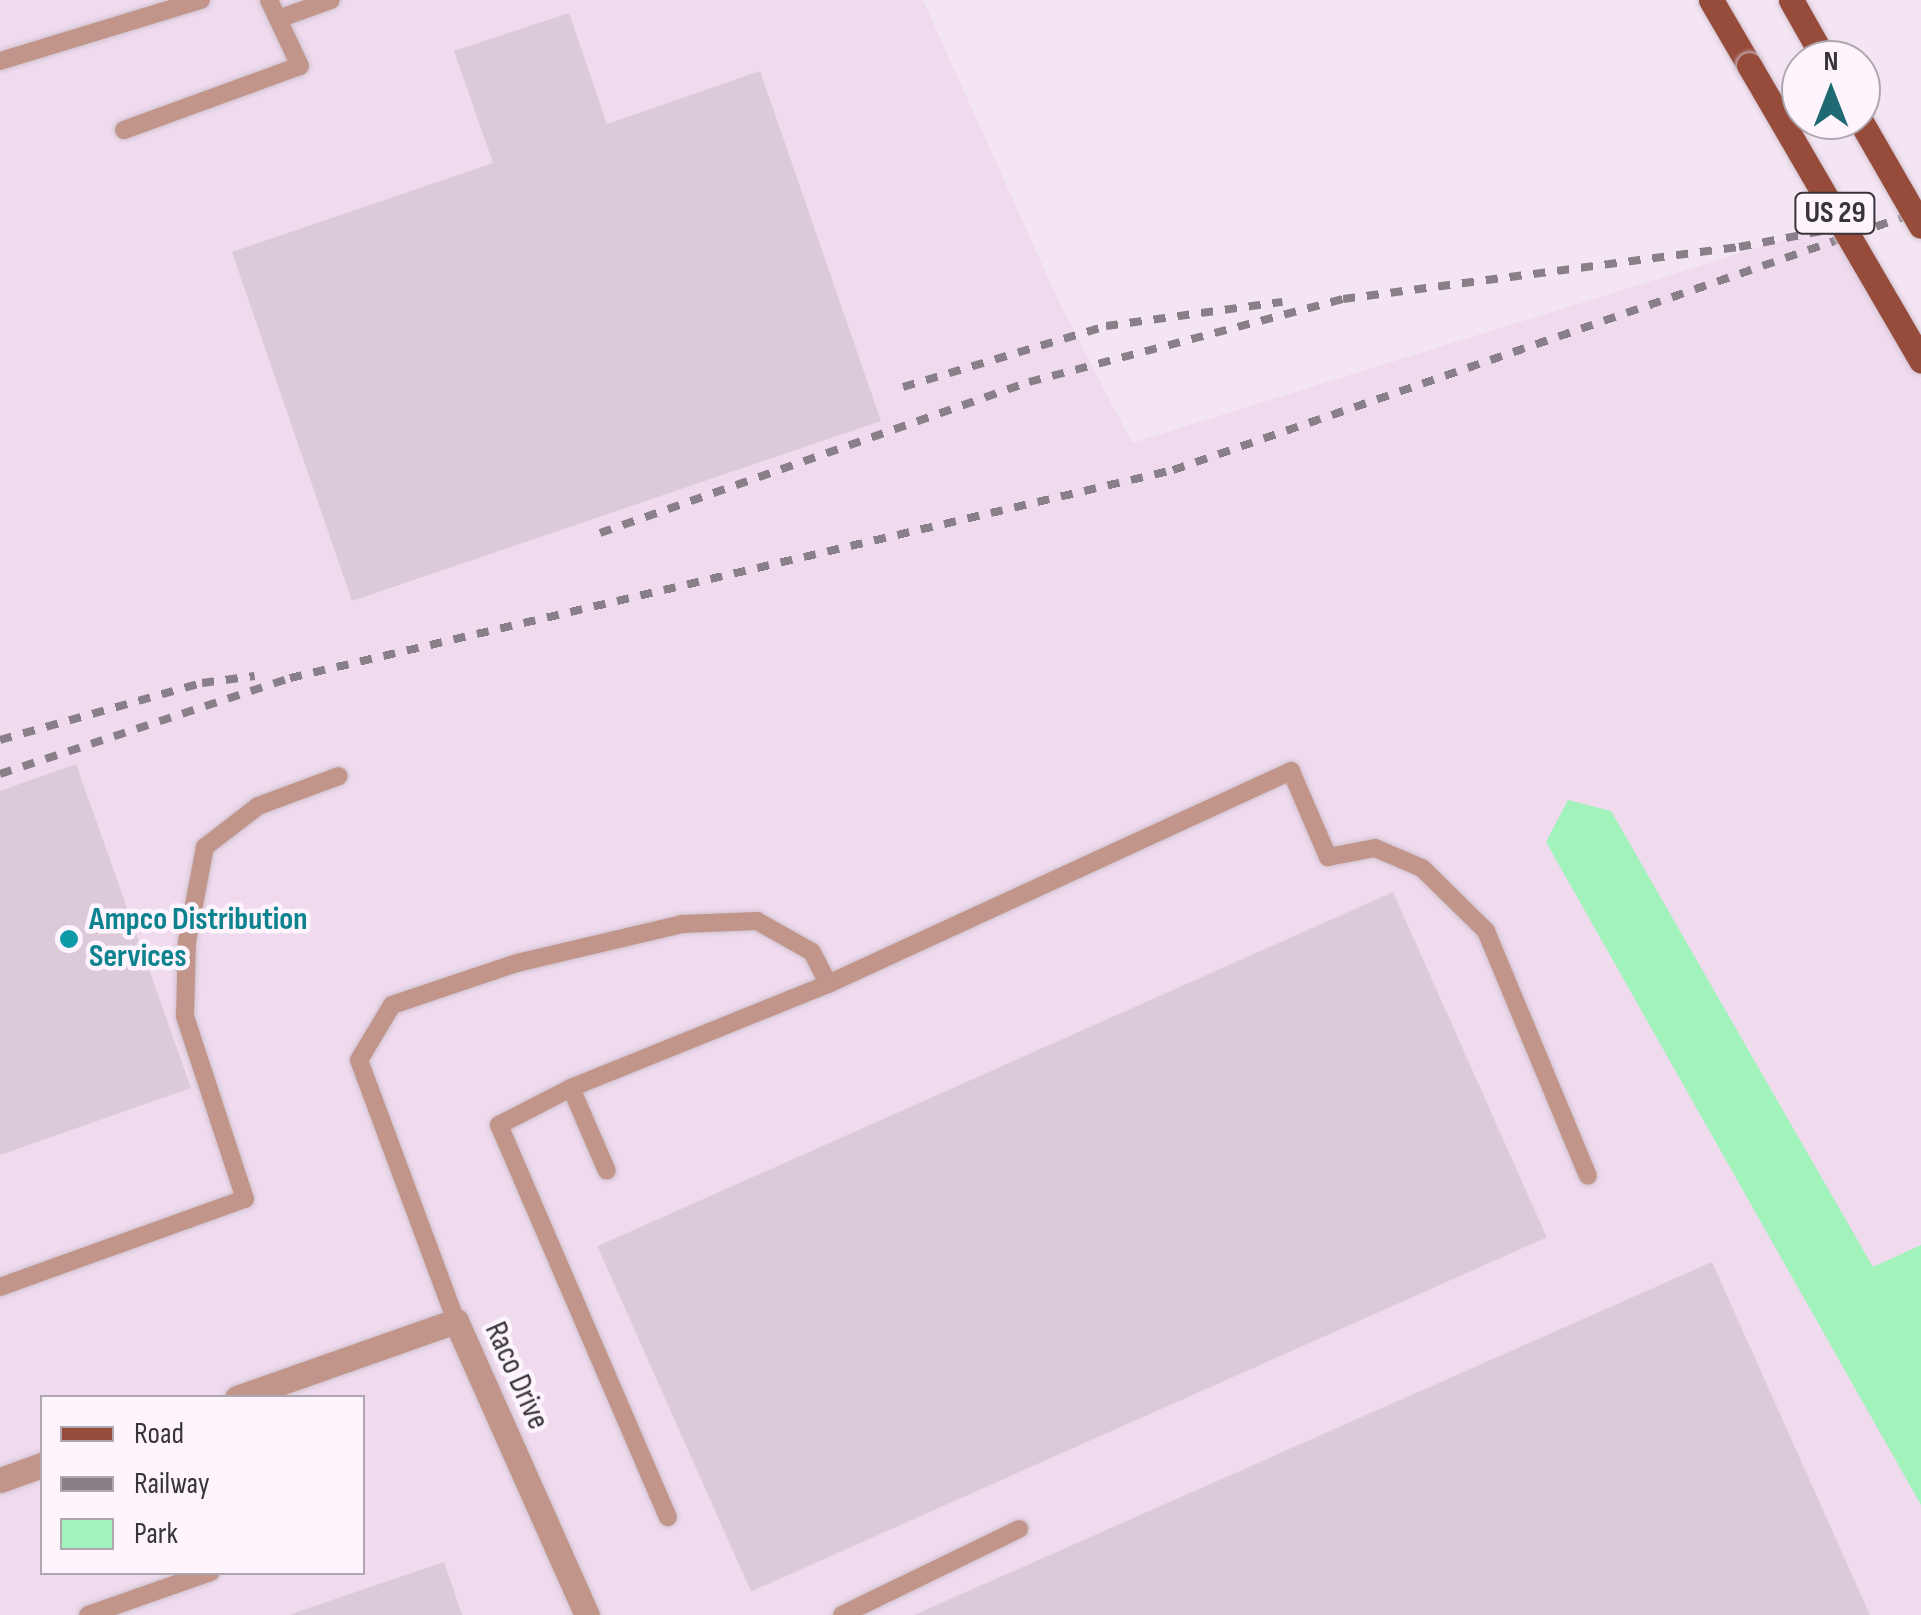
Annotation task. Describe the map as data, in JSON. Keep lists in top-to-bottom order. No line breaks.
{"streets":{"main road":["US 29"],"street":["Raco Drive"]},"places":["Ampco Distribution Services"],"legend":["Road","Railway","Park"],"north":"top"}
